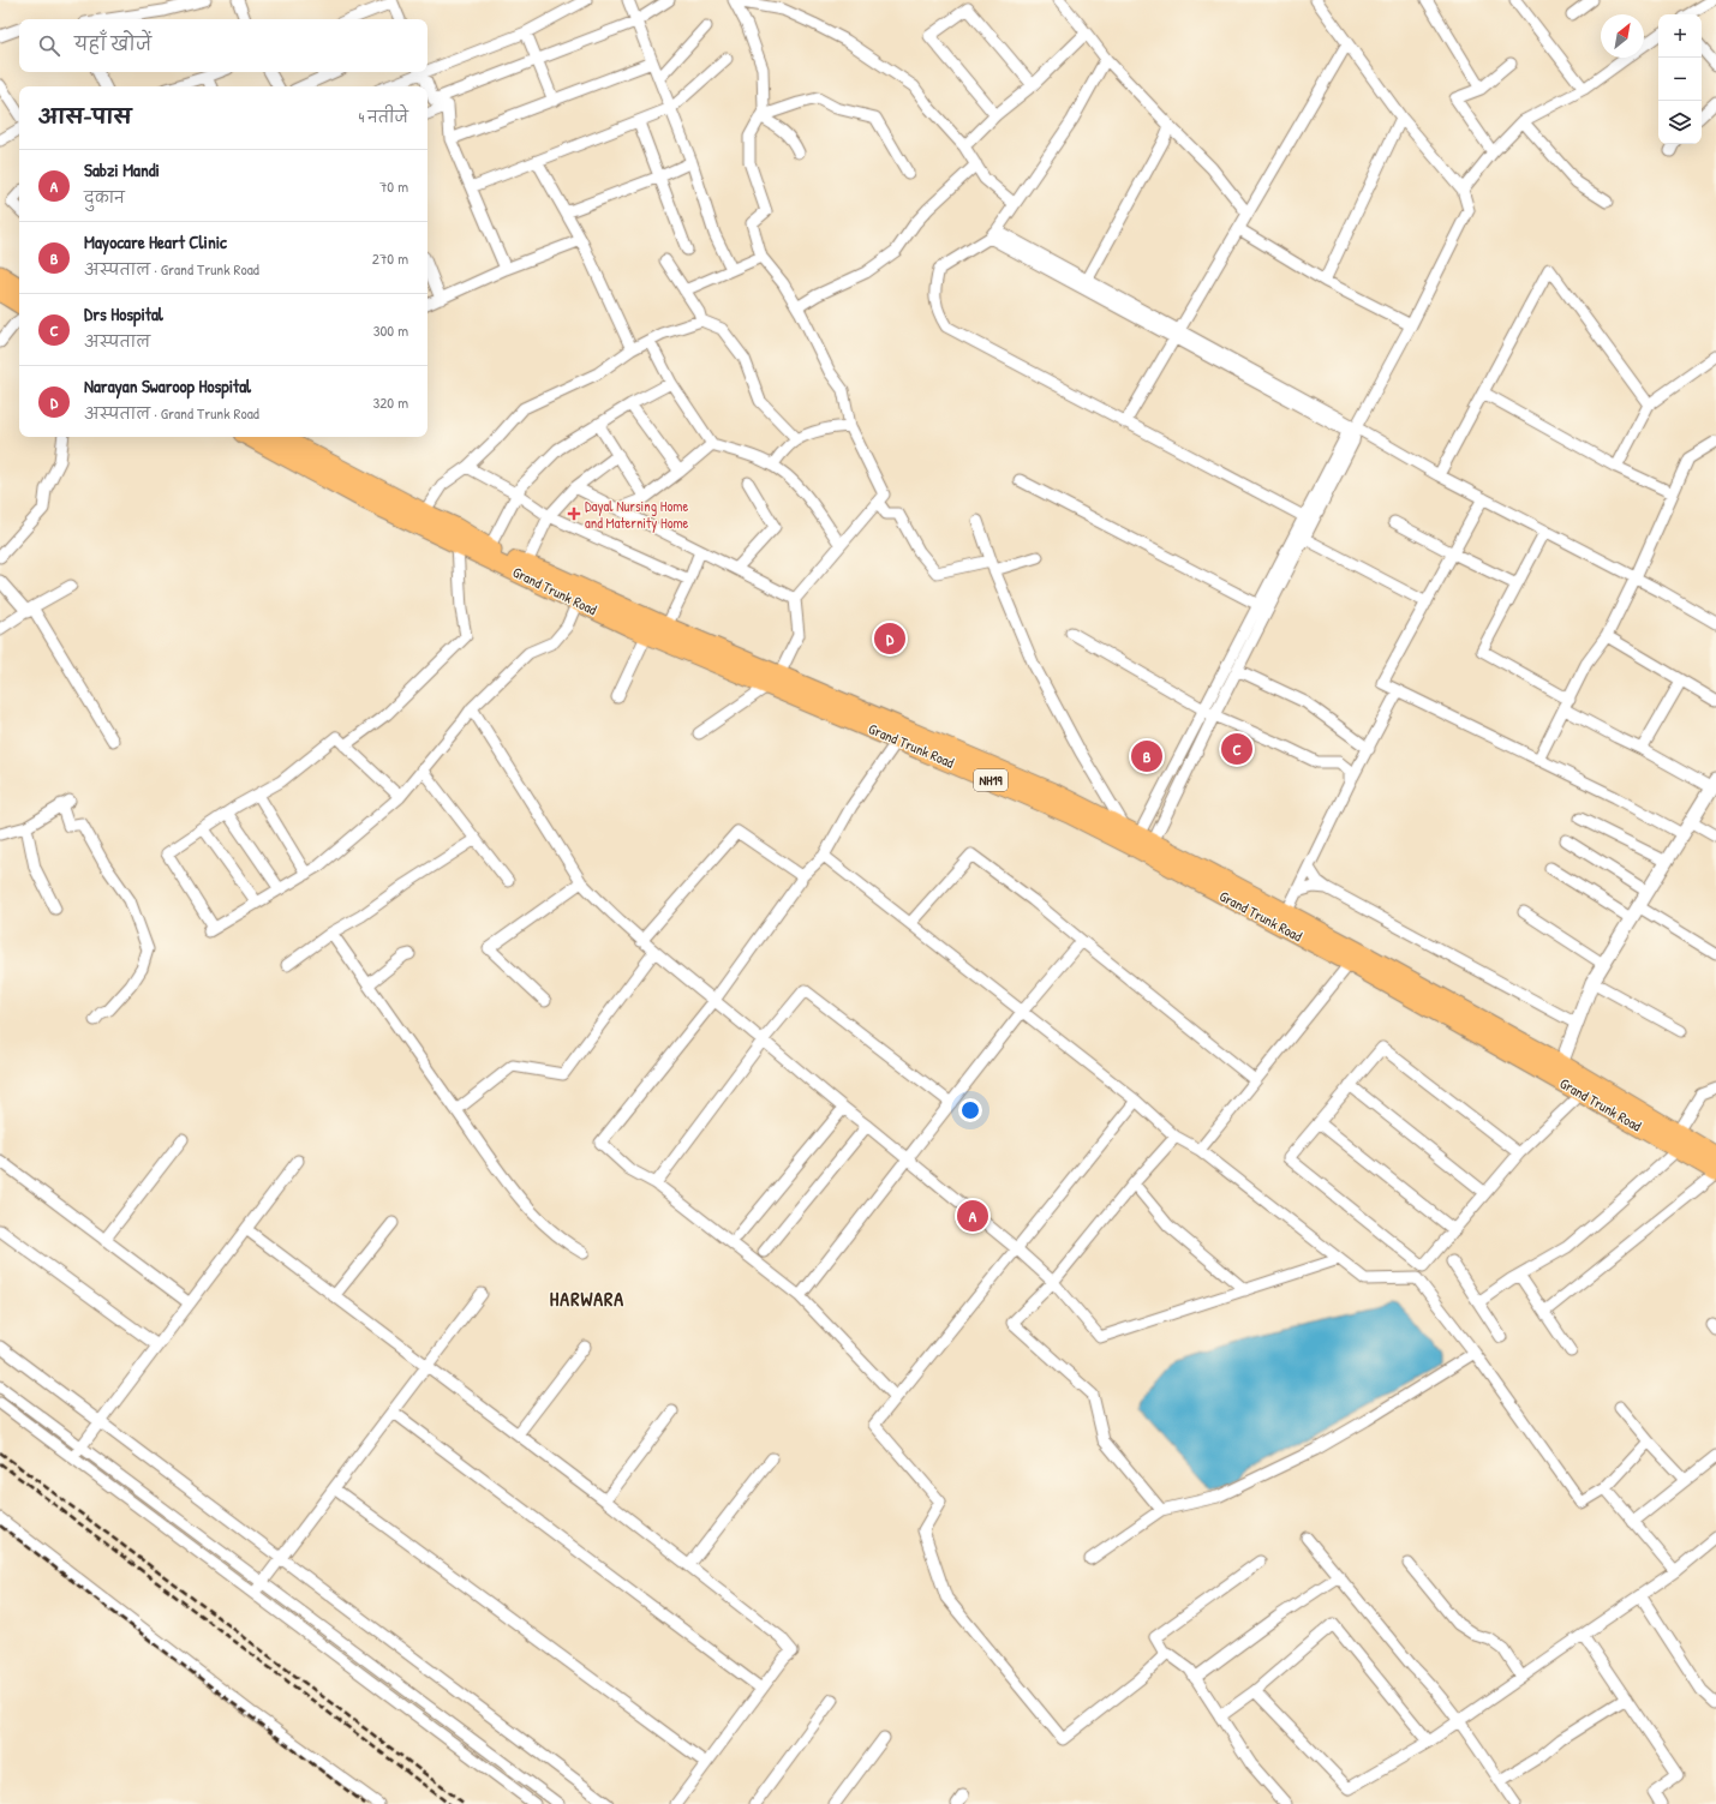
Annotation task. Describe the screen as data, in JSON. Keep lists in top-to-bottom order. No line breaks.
{"streets":{"highway":["Grand Trunk Road","NH19"]},"districts":["HARWARA"],"places":{"health":["Dayal Nursing Home and Maternity Home"]},"north":"top right","page":{"map_buttons":["+","−"],"search":"यहाँ खोजें","heading":["आस-पास","4 नतीजे"],"list":[{"mark":"A","name":"Sabzi Mandi","note":"दुकान","value":"70 m"},{"mark":"B","name":"Mayocare Heart Clinic","note":"अस्पताल · Grand Trunk Road","value":"270 m"},{"mark":"C","name":"Drs Hospital","note":"अस्पताल","value":"300 m"},{"mark":"D","name":"Narayan Swaroop Hospital","note":"अस्पताल · Grand Trunk Road","value":"320 m"}],"pins":["D","C","B","A"]}}
